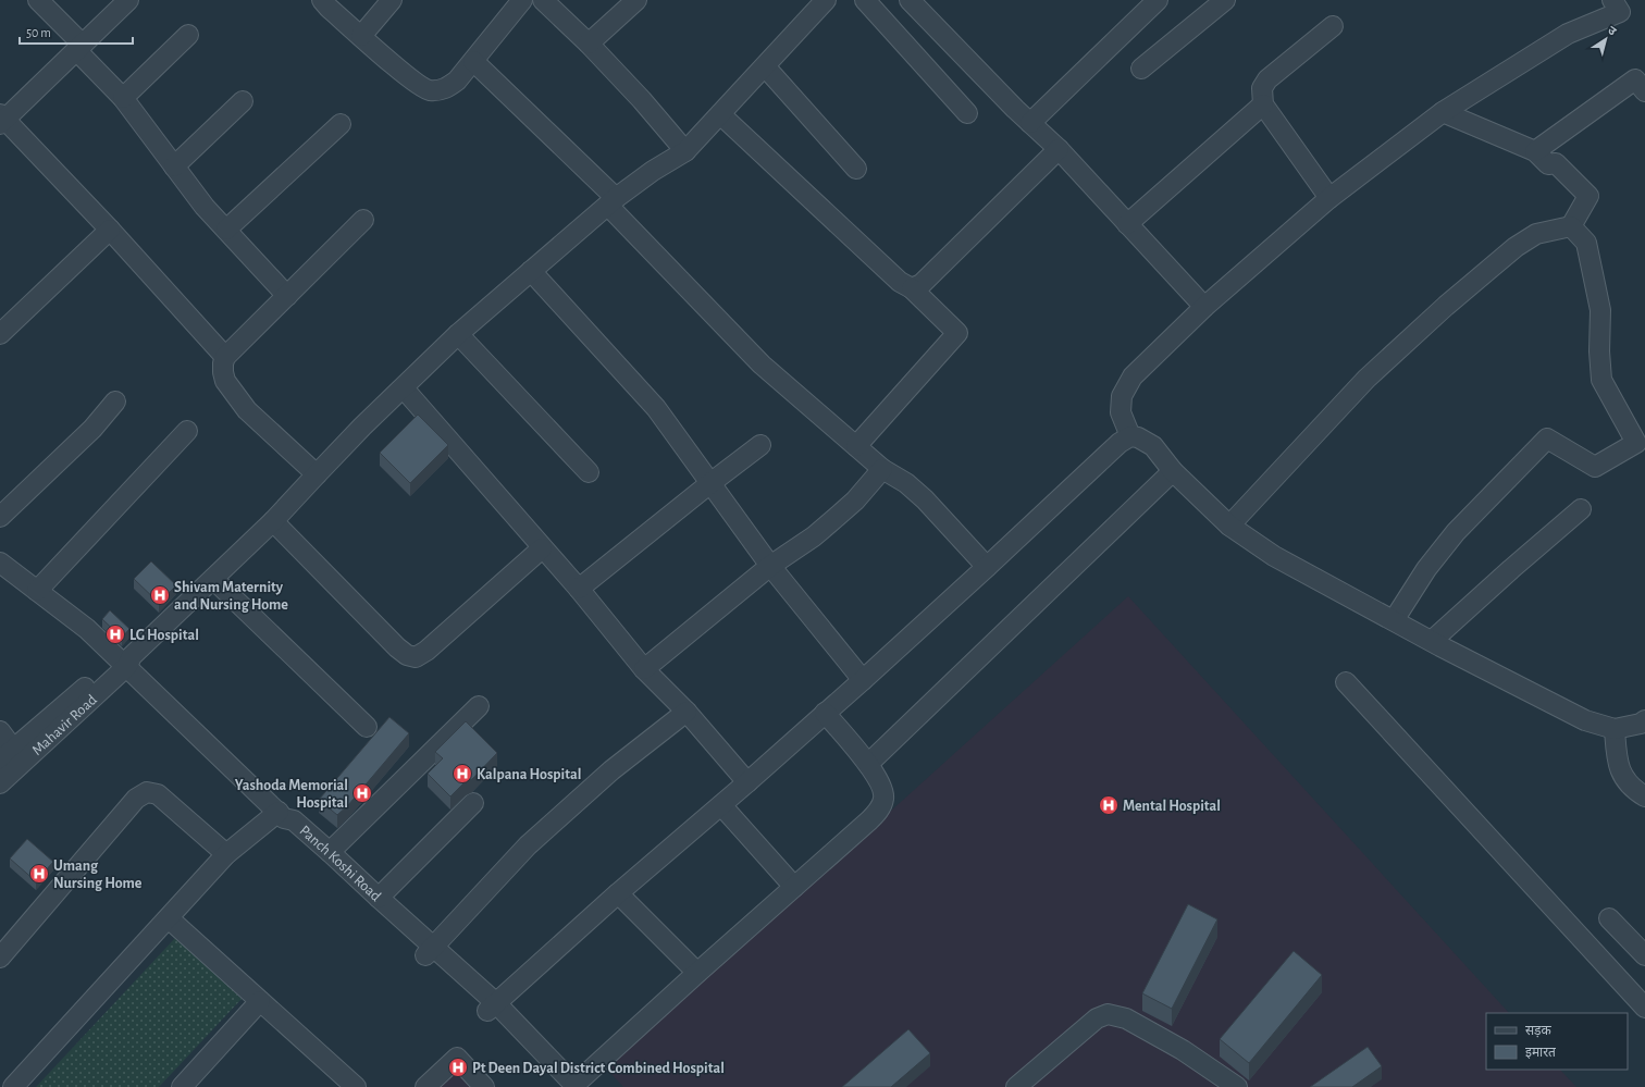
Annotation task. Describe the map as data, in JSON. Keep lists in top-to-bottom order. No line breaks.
{"streets":{"street":["Mahavir Road","Panch Koshi Road"]},"crossings":[["Mahavir Road","Panch Koshi Road"]],"places":{"hospital":["Shivam Maternity and Nursing Home","LG Hospital","Kalpana Hospital","Yashoda Memorial Hospital","Mental Hospital","Umang Nursing Home","Pt Deen Dayal District Combined Hospital"]},"legend":["सड़क","इमारत"],"scale_bar":"50 m","north":"top right"}
